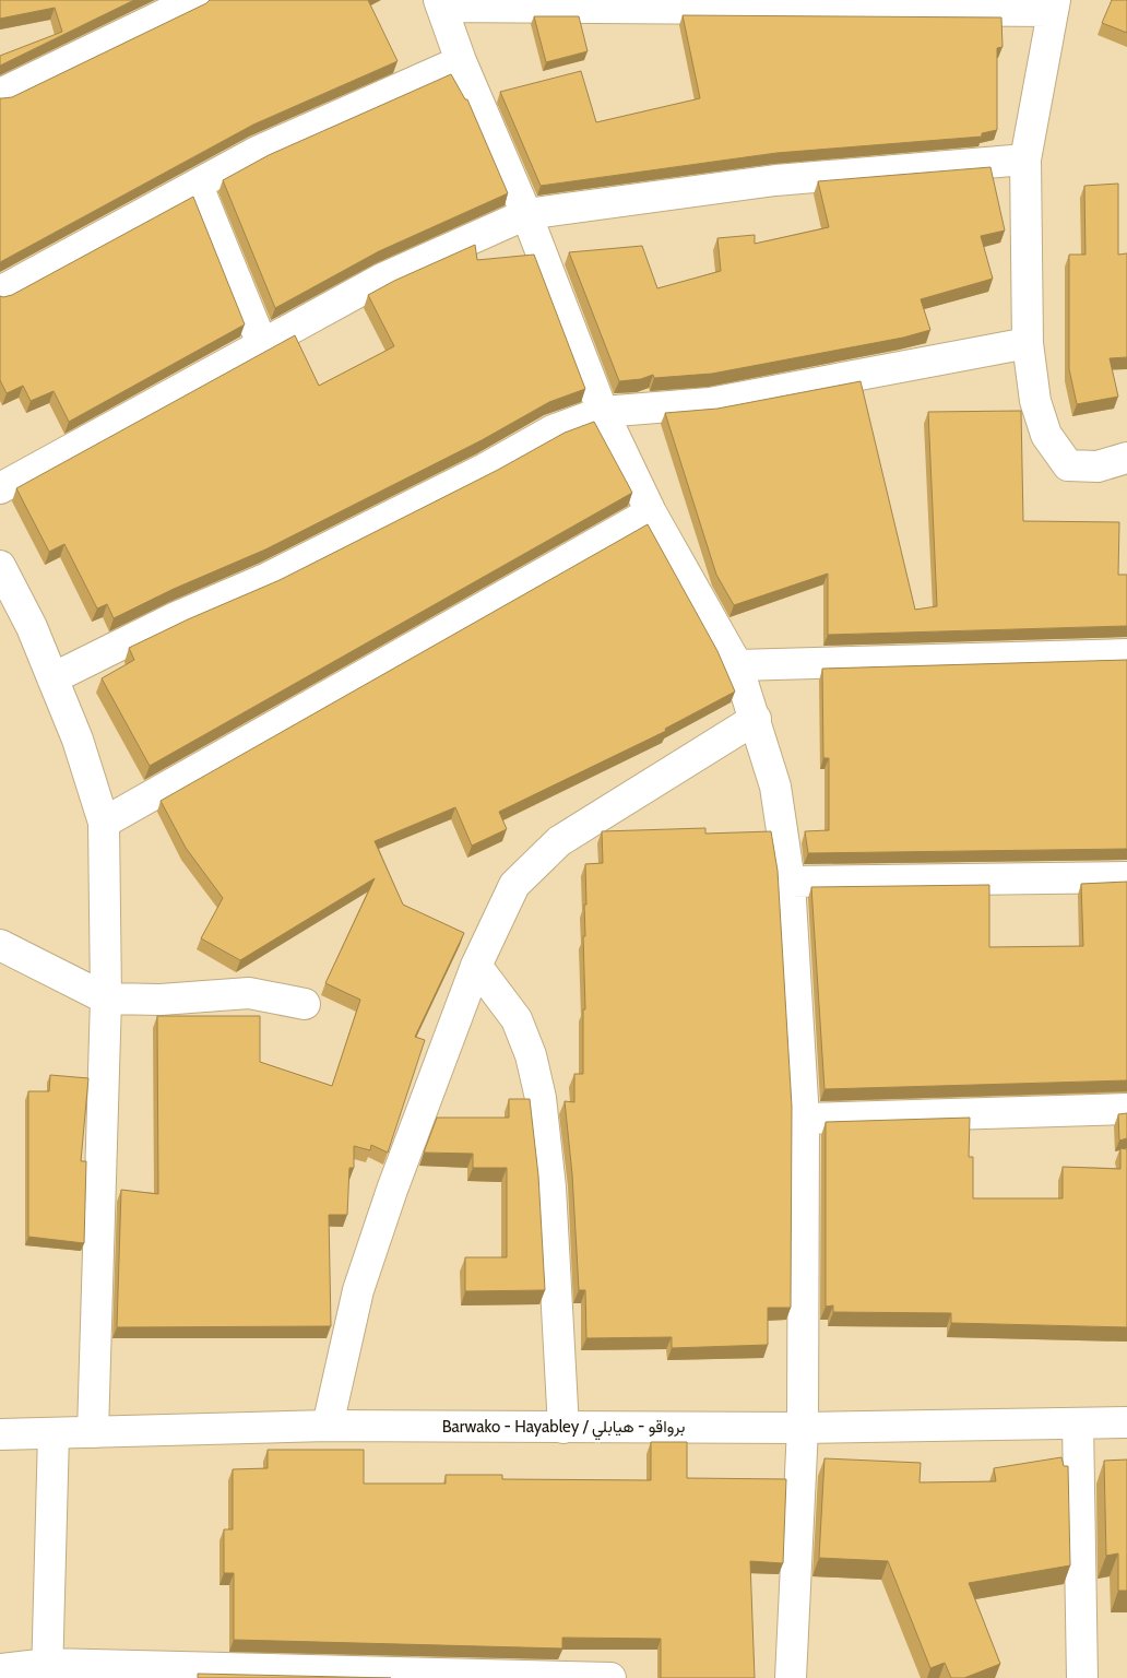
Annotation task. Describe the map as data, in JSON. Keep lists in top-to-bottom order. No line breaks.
{"streets":{"street":["Barwako - Hayabley / برواقو - هيابلي"]}}
